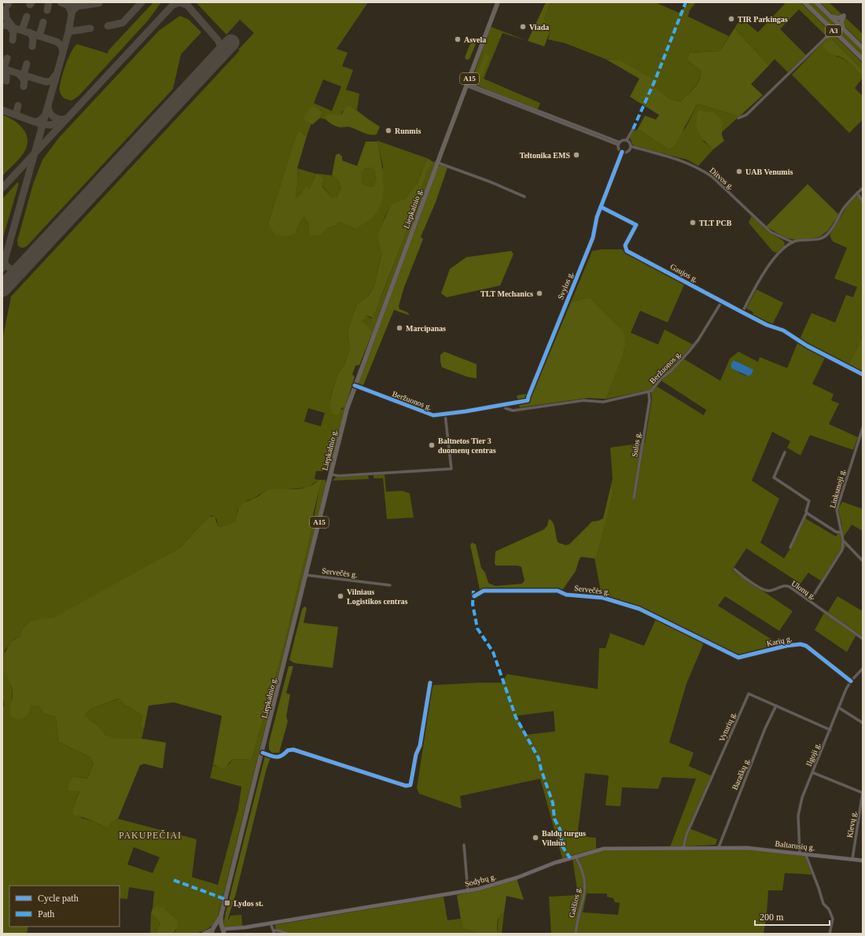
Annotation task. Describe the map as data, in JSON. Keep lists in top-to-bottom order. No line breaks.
{"streets":{"highway":["A3","A15","Liepkalnio g."],"main road":["Baltarusių g.","Sodybų g."],"street":["Ditvos g.","Gaujos g.","Svylos g.","Beržuonos g.","Sulos g.","Linksmoji g.","Servečės g.","Ulonų g.","Karių g.","Vyturių g.","Ilgoji g.","Baraškų g.","Klevų g.","Galšios g."]},"crossings":[["Ditvos g.","Svylos g."],["Liepkalnio g.","Beržuonos g."],["Liepkalnio g.","Servečės g."],["Gaujos g.","Svylos g."],["Gaujos g.","Beržuonos g."],["Svylos g.","Beržuonos g."],["Beržuonos g.","Sulos g."],["Linksmoji g.","Ulonų g."],["Servečės g.","Karių g."],["Karių g.","Ilgoji g."],["Vyturių g.","Ilgoji g."],["Vyturių g.","Baraškų g."],["Vyturių g.","Sodybų g."],["Ilgoji g.","Baltarusių g."],["Baraškų g.","Sodybų g."],["Klevų g.","Baltarusių g."],["Baltarusių g.","Sodybų g."],["Sodybų g.","Galšios g."]],"districts":["PAKUPEČIAI"],"places":{"other":["TIR Parkingas","Viada","Asvela","Runmis","Teltonika EMS","UAB Venumis","TLT PCB","TLT Mechanics","Marcipanas","Baltnetos Tier 3 duomenų centras","Vilniaus Logistikos centras","Baldų turgus Vilnius"],"transit":["Lydos st."]},"legend":["Cycle path","Path"],"scale_bar":"200 m"}
